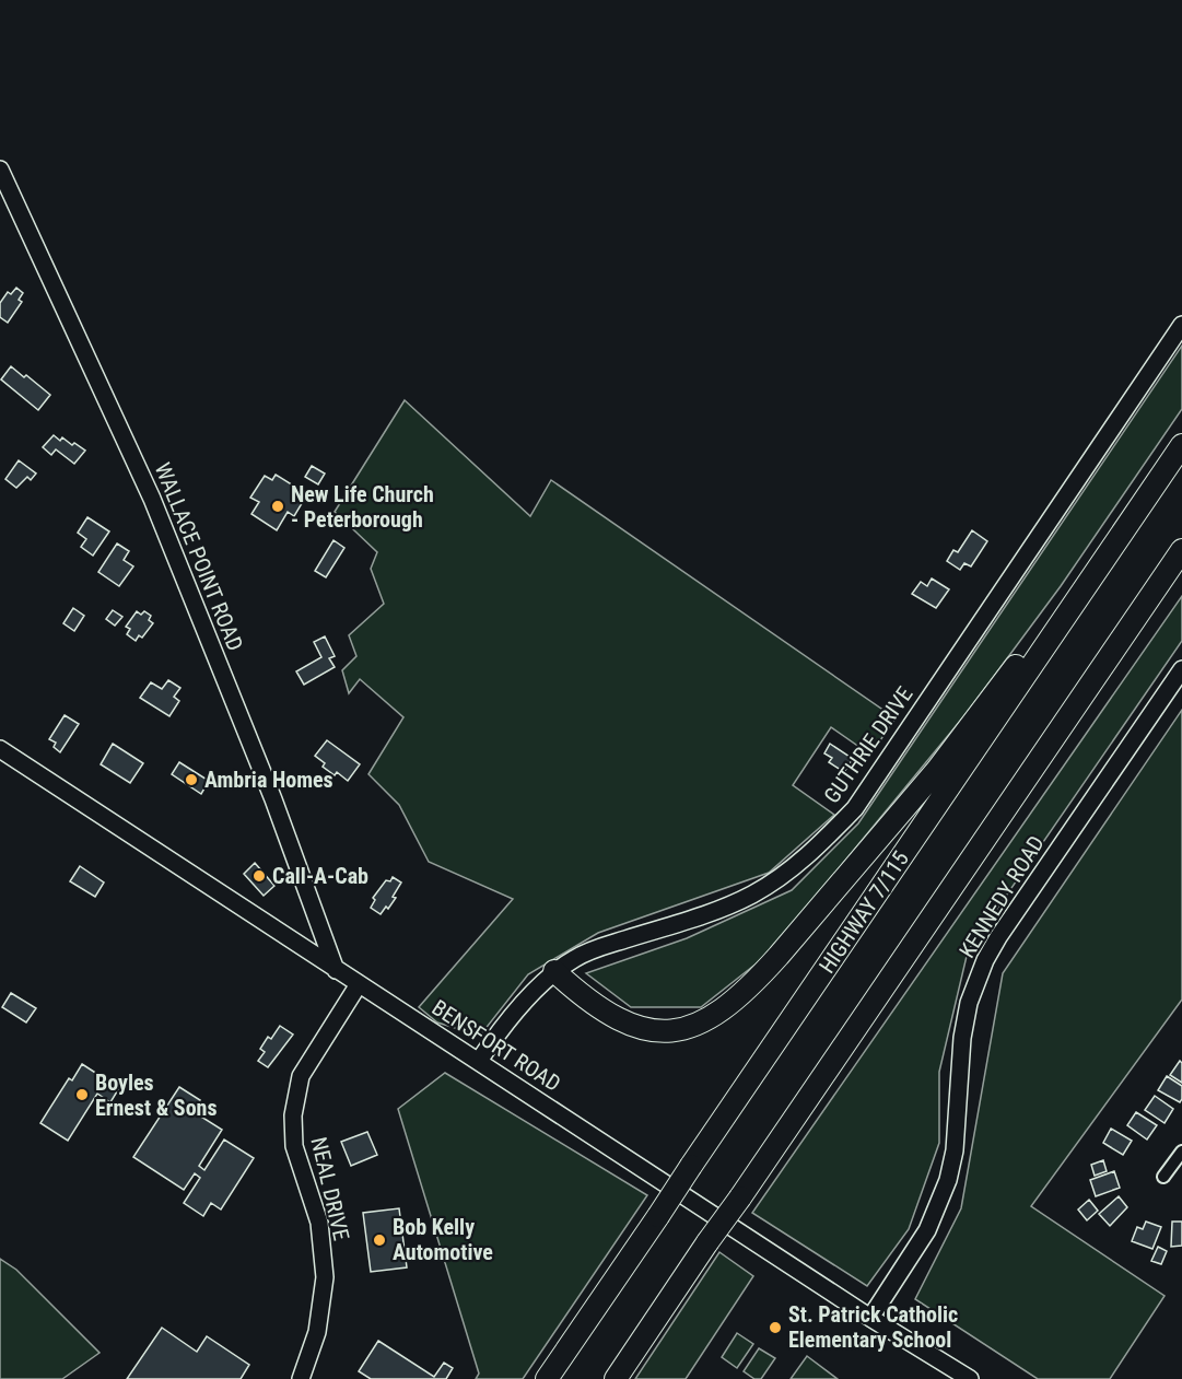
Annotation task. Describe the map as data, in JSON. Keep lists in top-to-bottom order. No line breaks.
{"streets":{"highway":["HIGHWAY 7/115"],"street":["WALLACE POINT ROAD","GUTHRIE DRIVE","KENNEDY ROAD","BENSFORT ROAD","NEAL DRIVE"]},"crossings":[["WALLACE POINT ROAD","BENSFORT ROAD"],["GUTHRIE DRIVE","BENSFORT ROAD"],["KENNEDY ROAD","BENSFORT ROAD"],["BENSFORT ROAD","NEAL DRIVE"]],"places":["New Life Church - Peterborough","Ambria Homes","Call-A-Cab","Boyles Ernest & Sons","Bob Kelly Automotive","St. Patrick Catholic Elementary School"]}
